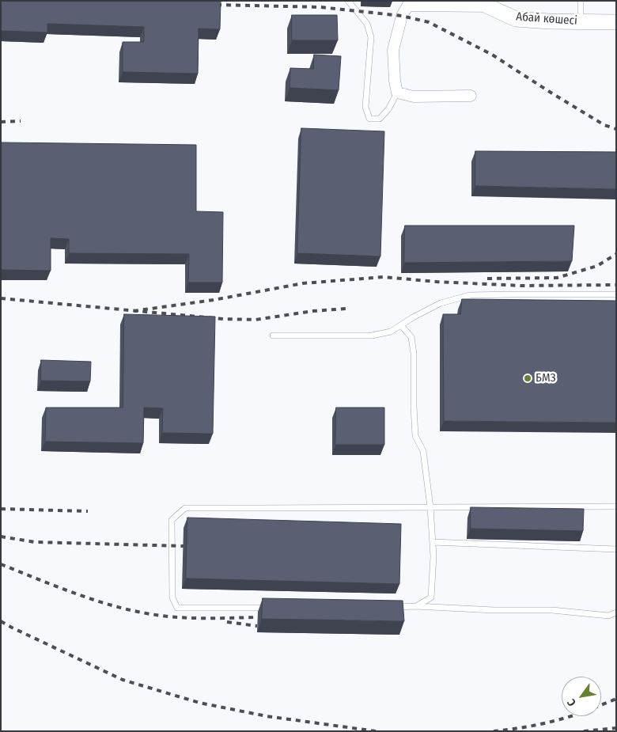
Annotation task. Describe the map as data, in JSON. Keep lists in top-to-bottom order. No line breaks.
{"streets":{"street":["Абай көшесі"]},"places":["БМЗ"],"north":"bottom left"}
